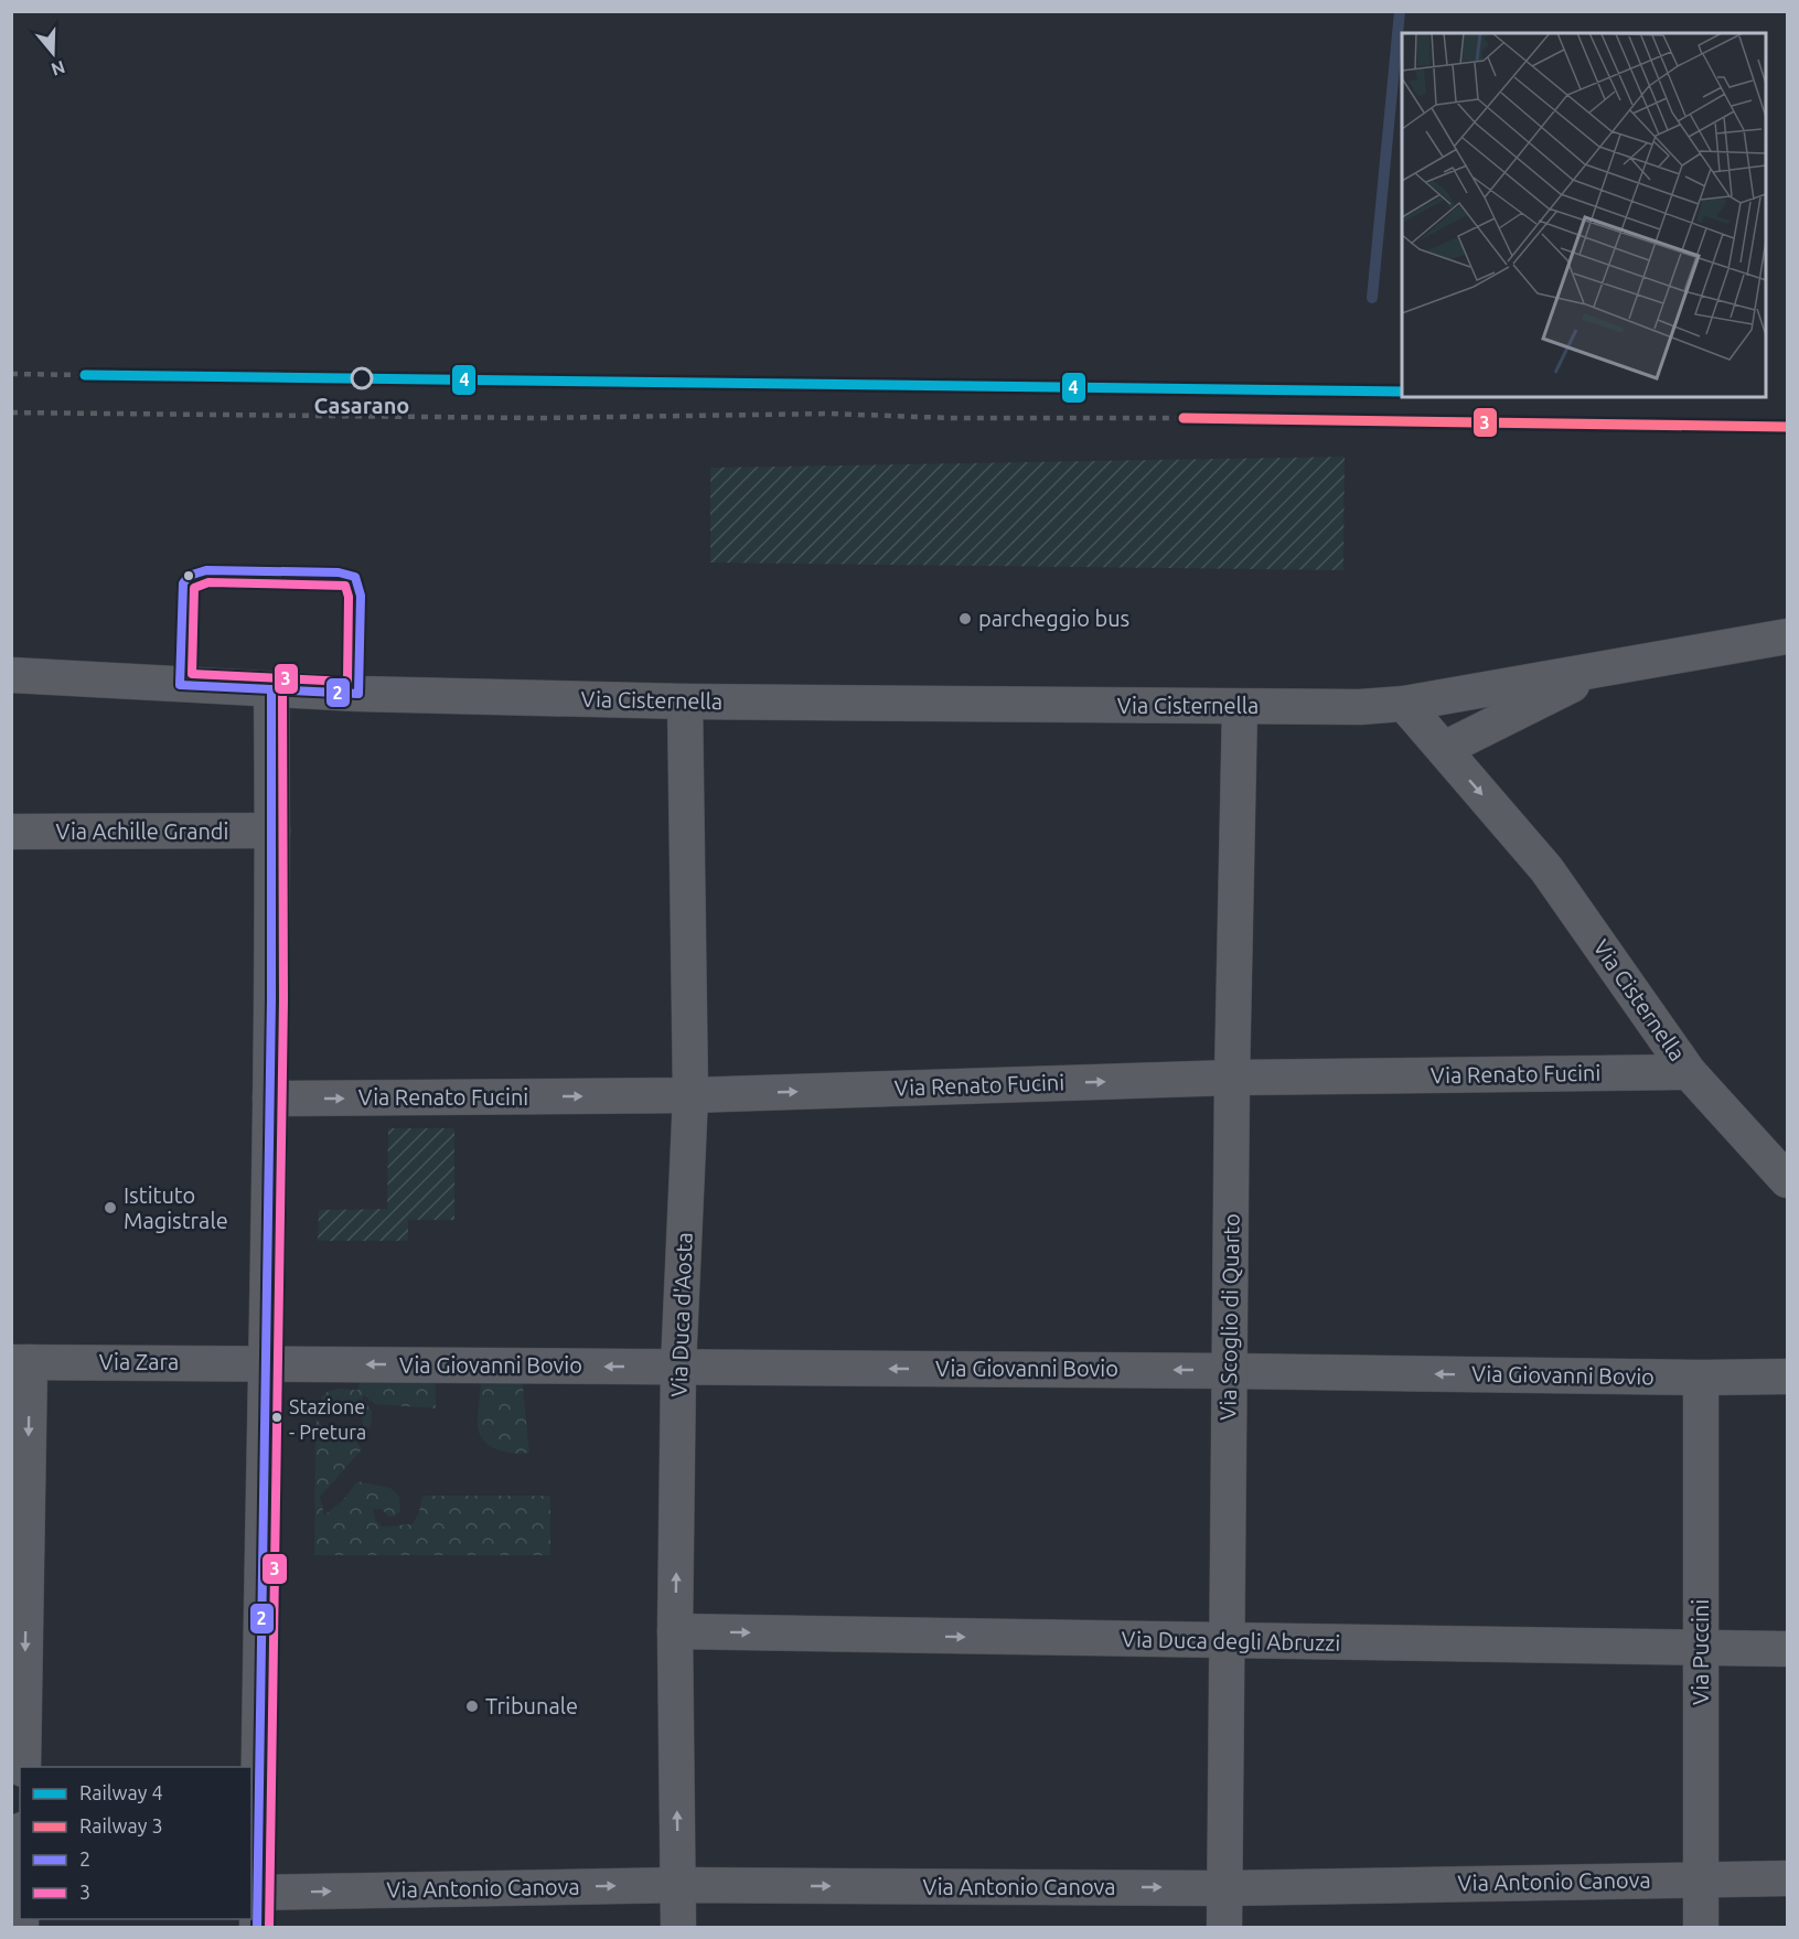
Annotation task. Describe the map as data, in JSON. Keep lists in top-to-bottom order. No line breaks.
{"streets":{"street":["Via Cisternella","Via Achille Grandi","Via Renato Fucini","Via Duca d'Aosta","Via Scoglio di Quarto","Via Zara","Via Giovanni Bovio","Via Duca degli Abruzzi","Via Puccini","Via Antonio Canova"]},"crossings":[["Via Cisternella","Via Renato Fucini"],["Via Cisternella","Via Duca d'Aosta"],["Via Cisternella","Via Scoglio di Quarto"],["Via Renato Fucini","Via Duca d'Aosta"],["Via Renato Fucini","Via Scoglio di Quarto"],["Via Duca d'Aosta","Via Giovanni Bovio"],["Via Duca d'Aosta","Via Duca degli Abruzzi"],["Via Duca d'Aosta","Via Antonio Canova"],["Via Scoglio di Quarto","Via Giovanni Bovio"],["Via Scoglio di Quarto","Via Duca degli Abruzzi"],["Via Scoglio di Quarto","Via Antonio Canova"],["Via Zara","Via Giovanni Bovio"],["Via Giovanni Bovio","Via Puccini"],["Via Duca degli Abruzzi","Via Puccini"],["Via Puccini","Via Antonio Canova"]],"one_way":["Via Renato Fucini","Via Duca d'Aosta","Via Giovanni Bovio","Via Duca degli Abruzzi","Via Antonio Canova"],"places":["Casarano","parcheggio bus","Istituto Magistrale","Stazione - Pretura","Tribunale"],"lines":["rail line 4","rail line 3","transit line 2","transit line 3"],"legend":["Railway 4","Railway 3","2","3"],"north":"bottom"}
